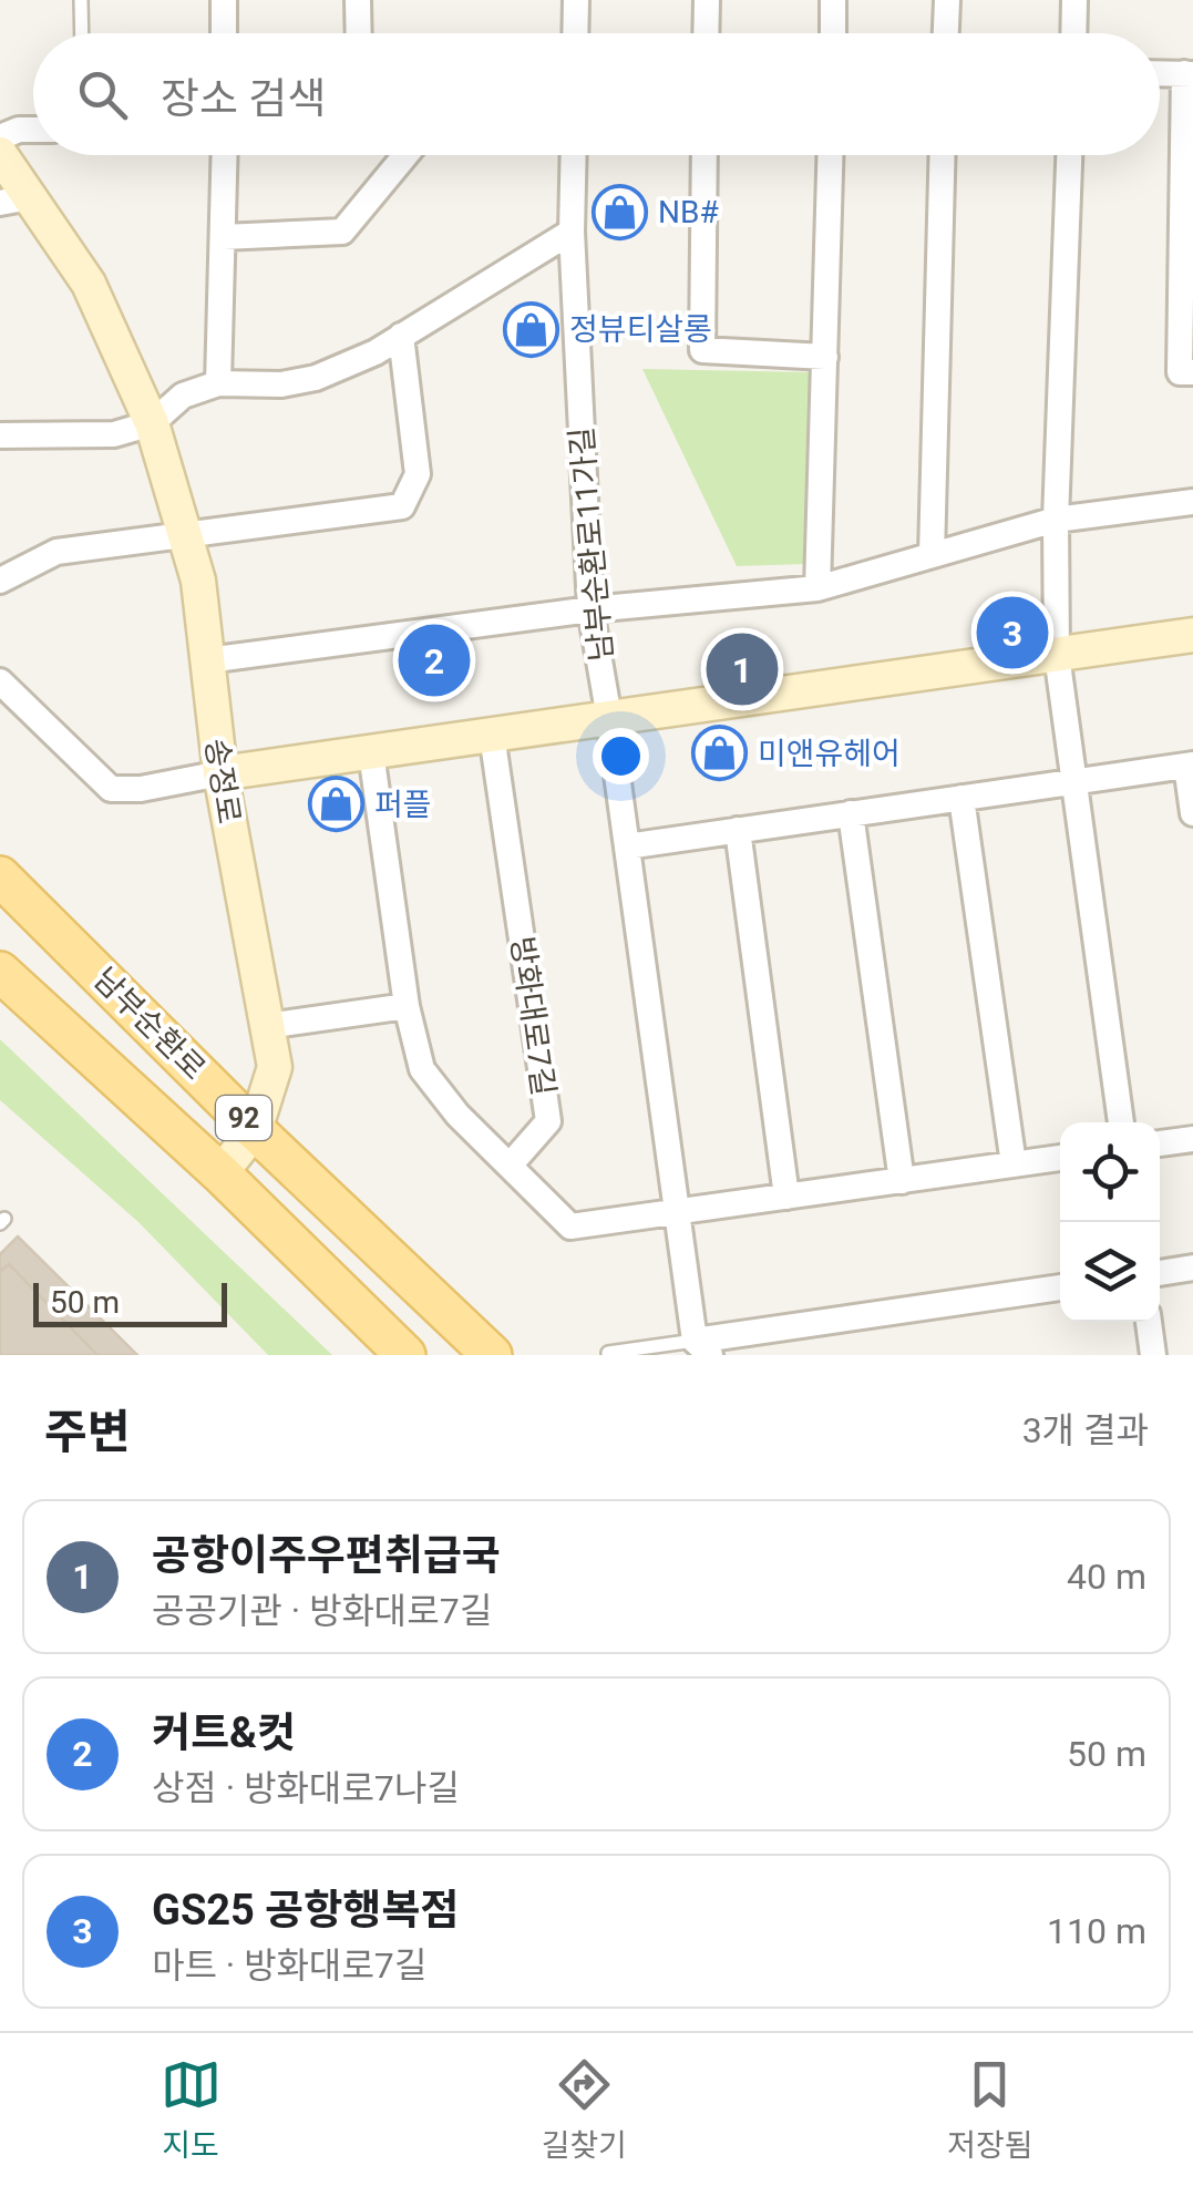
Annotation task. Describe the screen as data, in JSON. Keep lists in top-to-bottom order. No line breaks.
{"streets":{"main road":["남부순환로","92"],"street":["남부순환로11가길","송정로","방화대로7길"]},"crossings":[["송정로","남부순환로"]],"places":{"shop":["NB#","정뷰티살롱","미앤유헤어","퍼플"]},"scale_bar":"50 m","page":{"search":"장소 검색","pins":["3","2","1"],"scale":"50 m","heading":["주변","3개 결과"],"list":[{"mark":"1","name":"공항이주우편취급국","note":"공공기관 · 방화대로7길","value":"40 m"},{"mark":"2","name":"커트&컷","note":"상점 · 방화대로7나길","value":"50 m"},{"mark":"3","name":"GS25 공항행복점","note":"마트 · 방화대로7길","value":"110 m"}],"nav":["지도","길찾기","저장됨"]}}
